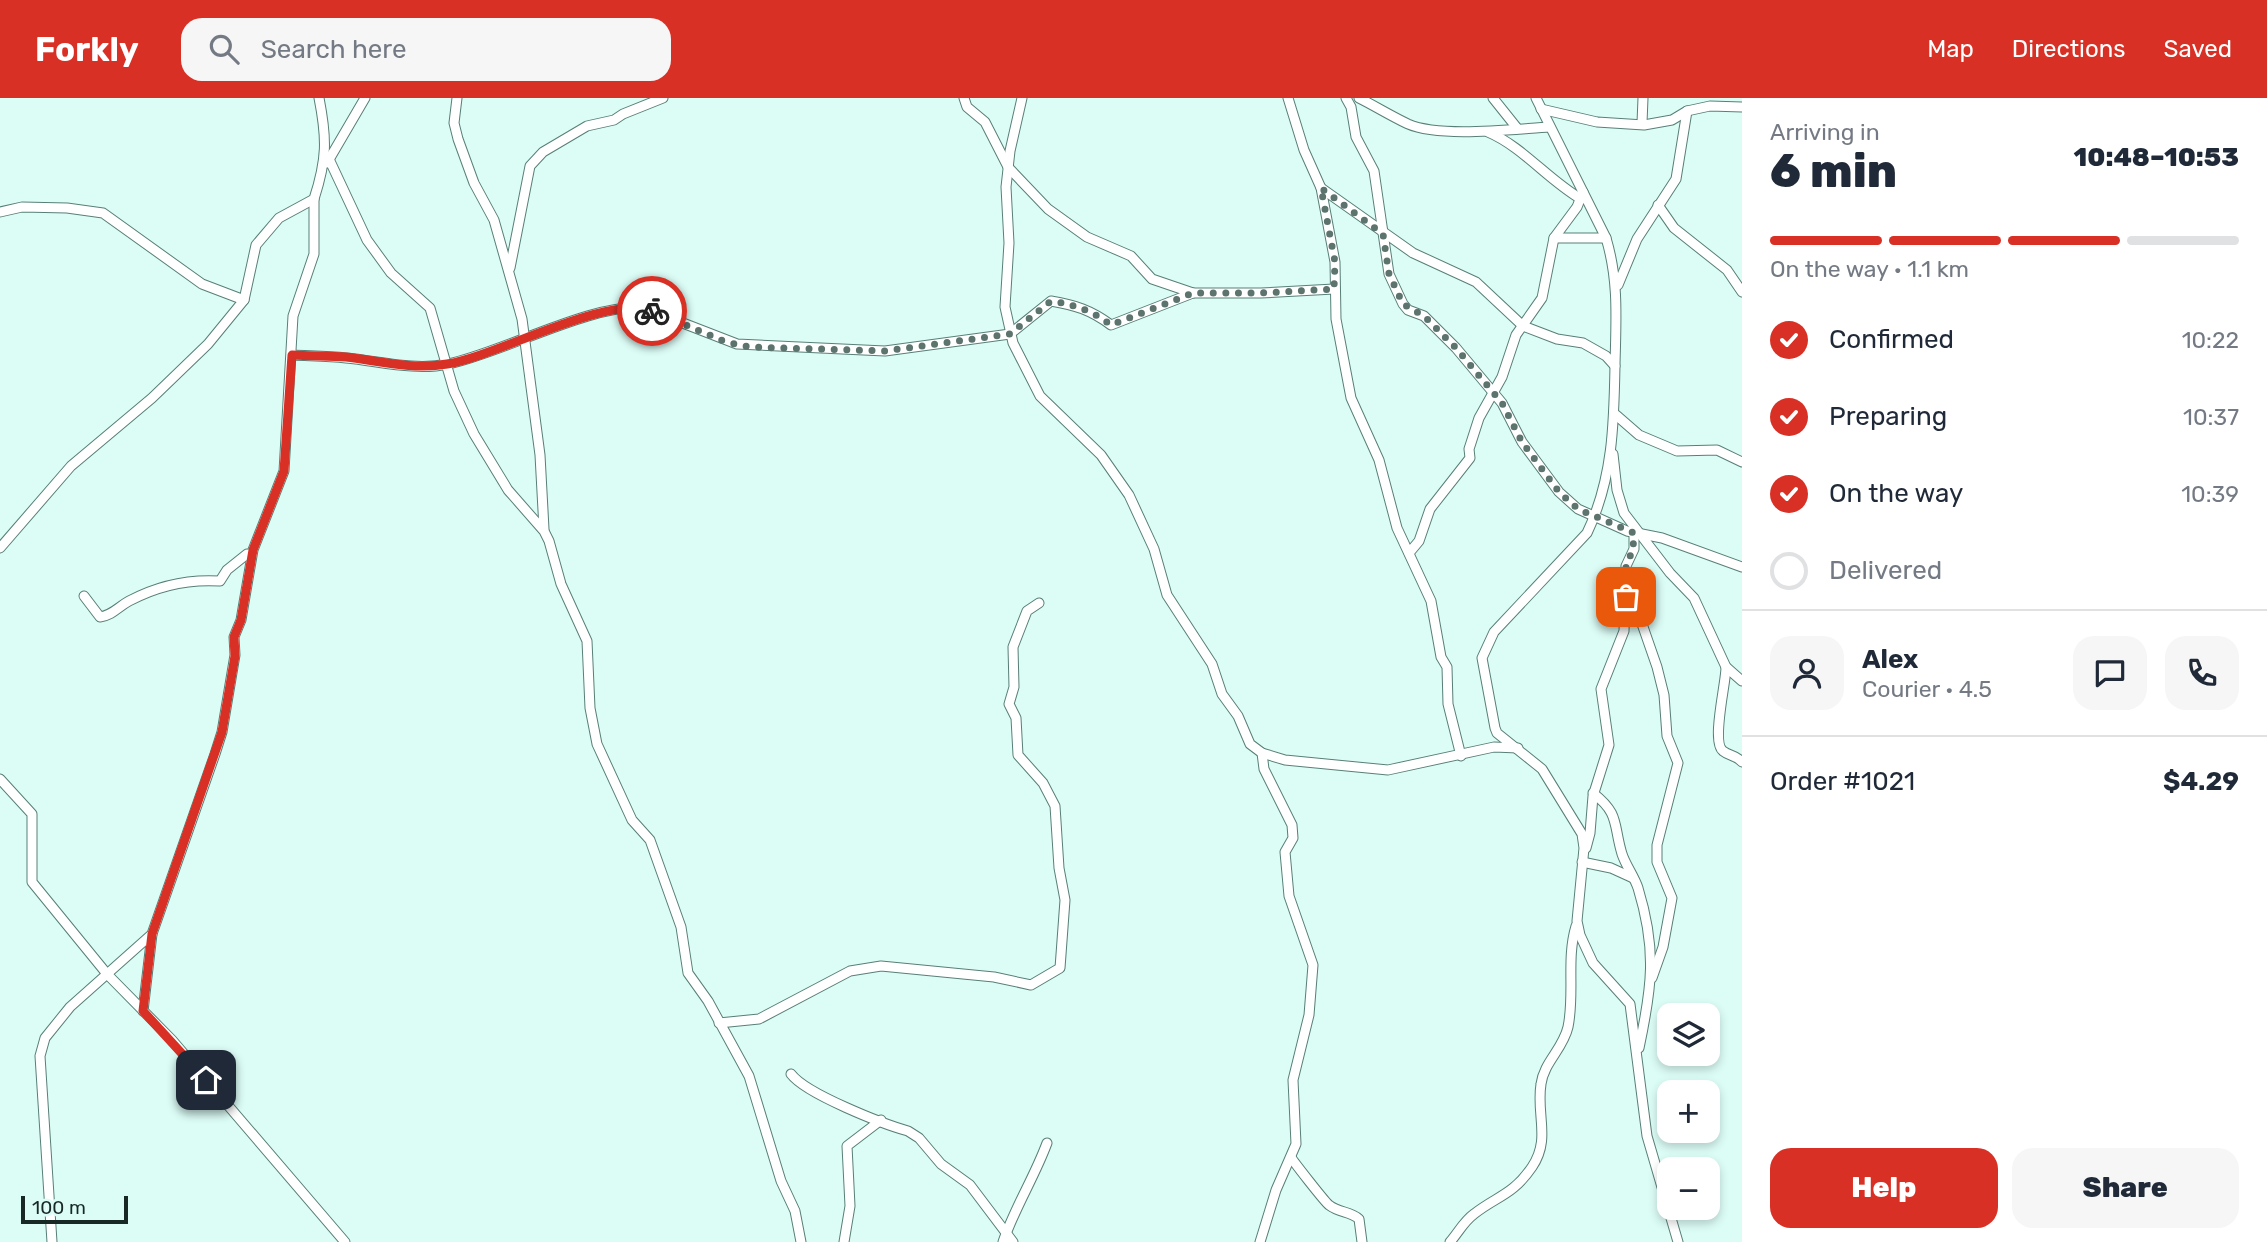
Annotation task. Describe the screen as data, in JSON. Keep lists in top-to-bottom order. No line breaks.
{"scale_bar":"100 m","page":{"header":"Forkly","search":"Search here","nav":["Map","Directions","Saved"],"heading":["6 min","Arriving in","10:48–10:53"],"panel":["Alex","Courier · 4.5","Order #1021","$4.29"],"bar":"On the way · 1.1 km","list":[["Confirmed","10:22"],["Preparing","10:37"],["On the way","10:39"],"Delivered"],"map_buttons":["+","−"],"buttons":["Help","Share"],"scale":"100 m"}}
